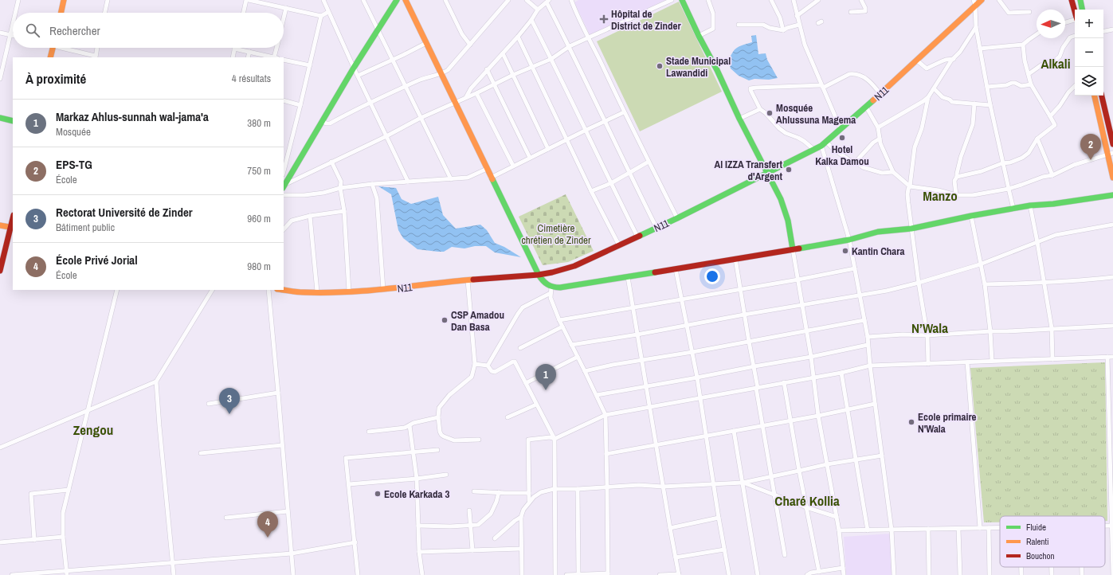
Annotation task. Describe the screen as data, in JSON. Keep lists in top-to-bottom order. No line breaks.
{"streets":{"street":["N11"]},"districts":["Alkali","Manzo","N’Wala","Zengou","Charé Kollia"],"parks":["Cimetière chrétien de Zinder"],"places":{"health":["Hôpital de District de Zinder"],"other":["Stade Municipal Lawandidi","Mosquée Ahlussuna Magema","Hotel Kalka Damou","Al IZZA Transfert d'Argent","Kantin Chara","CSP Amadou Dan Basa","Ecole primaire N'Wala","Ecole Karkada 3"]},"legend":["Fluide","Ralenti","Bouchon"],"north":"left","page":{"map_buttons":["+","−"],"search":"Rechercher","heading":["À proximité","4 résultats"],"list":[{"mark":"1","name":"Markaz Ahlus-sunnah wal-jama'a","note":"Mosquée","value":"380 m"},{"mark":"2","name":"EPS-TG","note":"École","value":"750 m"},{"mark":"3","name":"Rectorat Université de Zinder","note":"Bâtiment public","value":"960 m"},{"mark":"4","name":"École Privé Jorial","note":"École","value":"980 m"}],"pins":["2","1","3","4"]}}
